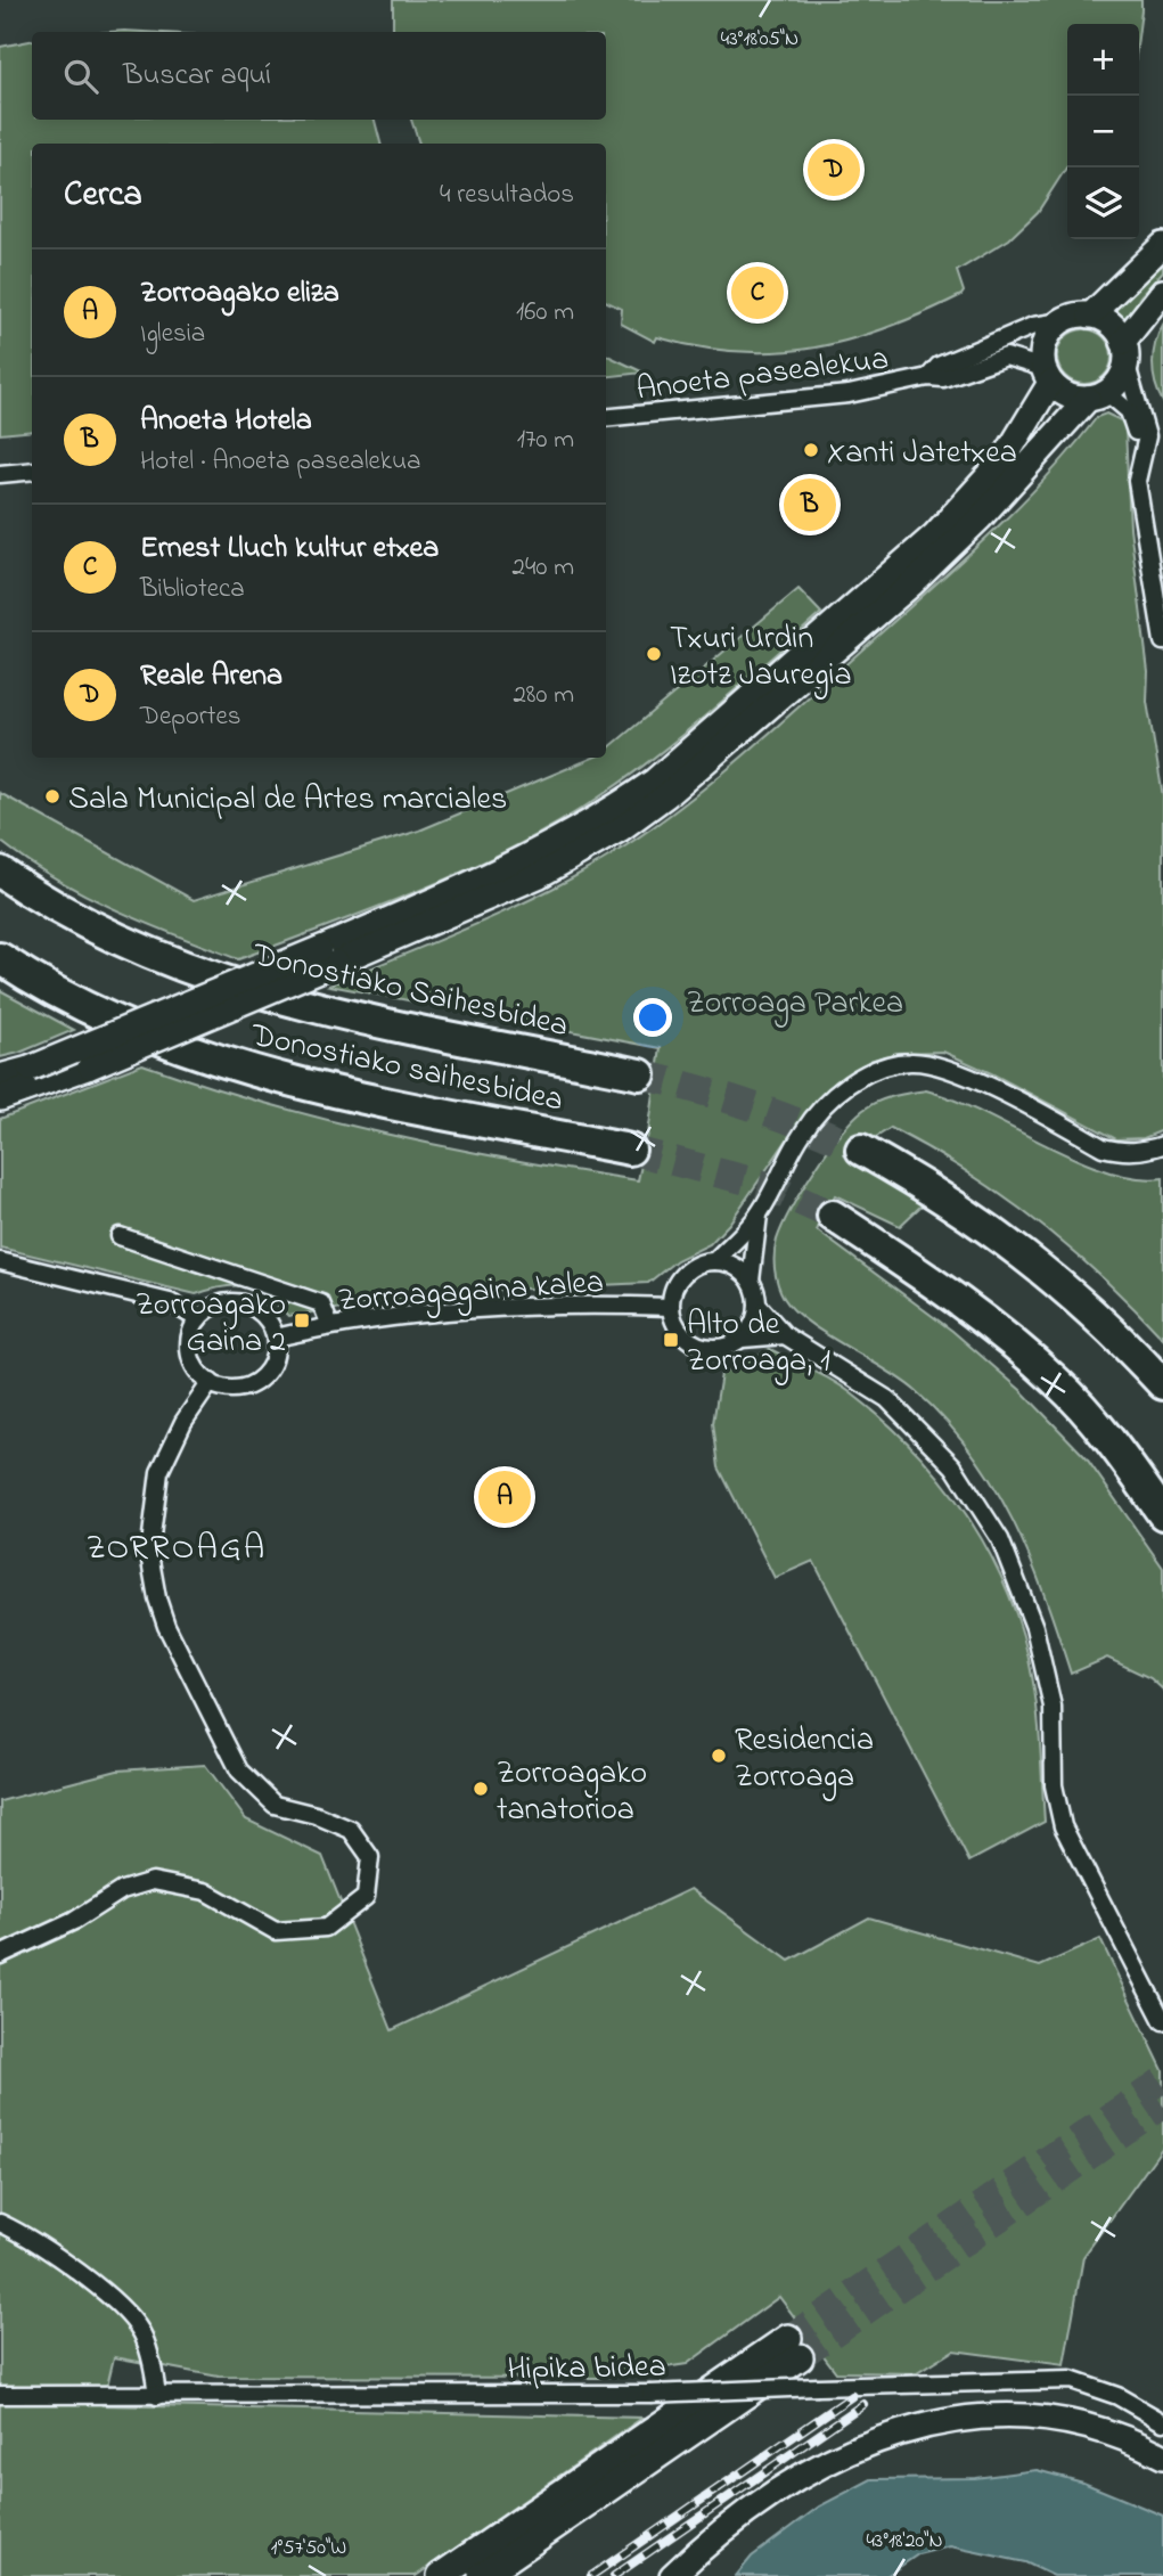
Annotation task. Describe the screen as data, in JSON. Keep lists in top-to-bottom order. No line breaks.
{"streets":{"highway":["Donostiako Saihesbidea","Donostiako saihesbidea"],"street":["Anoeta pasealekua","Zorroagagaina kalea","Hipika bidea"]},"districts":["ZORROAGA"],"parks":["Zorroaga Parkea"],"places":{"other":["Xanti Jatetxea","Txuri Urdin Izotz Jauregia","Sala Municipal de Artes marciales","Residencia Zorroaga","Zorroagako tanatorioa"],"transit":["Zorroagako Gaina 2","Alto de Zorroaga, 1"]},"page":{"map_buttons":["+","−"],"search":"Buscar aquí","pins":["D","C","B","A"],"heading":["Cerca","4 resultados"],"list":[{"mark":"A","name":"Zorroagako eliza","note":"Iglesia","value":"160 m"},{"mark":"B","name":"Anoeta Hotela","note":"Hotel · Anoeta pasealekua","value":"170 m"},{"mark":"C","name":"Ernest Lluch kultur etxea","note":"Biblioteca","value":"240 m"},{"mark":"D","name":"Reale Arena","note":"Deportes","value":"280 m"}]},"coordinates":["43°18'05\"N","43°18'20\"N","1°57'50\"W"]}
